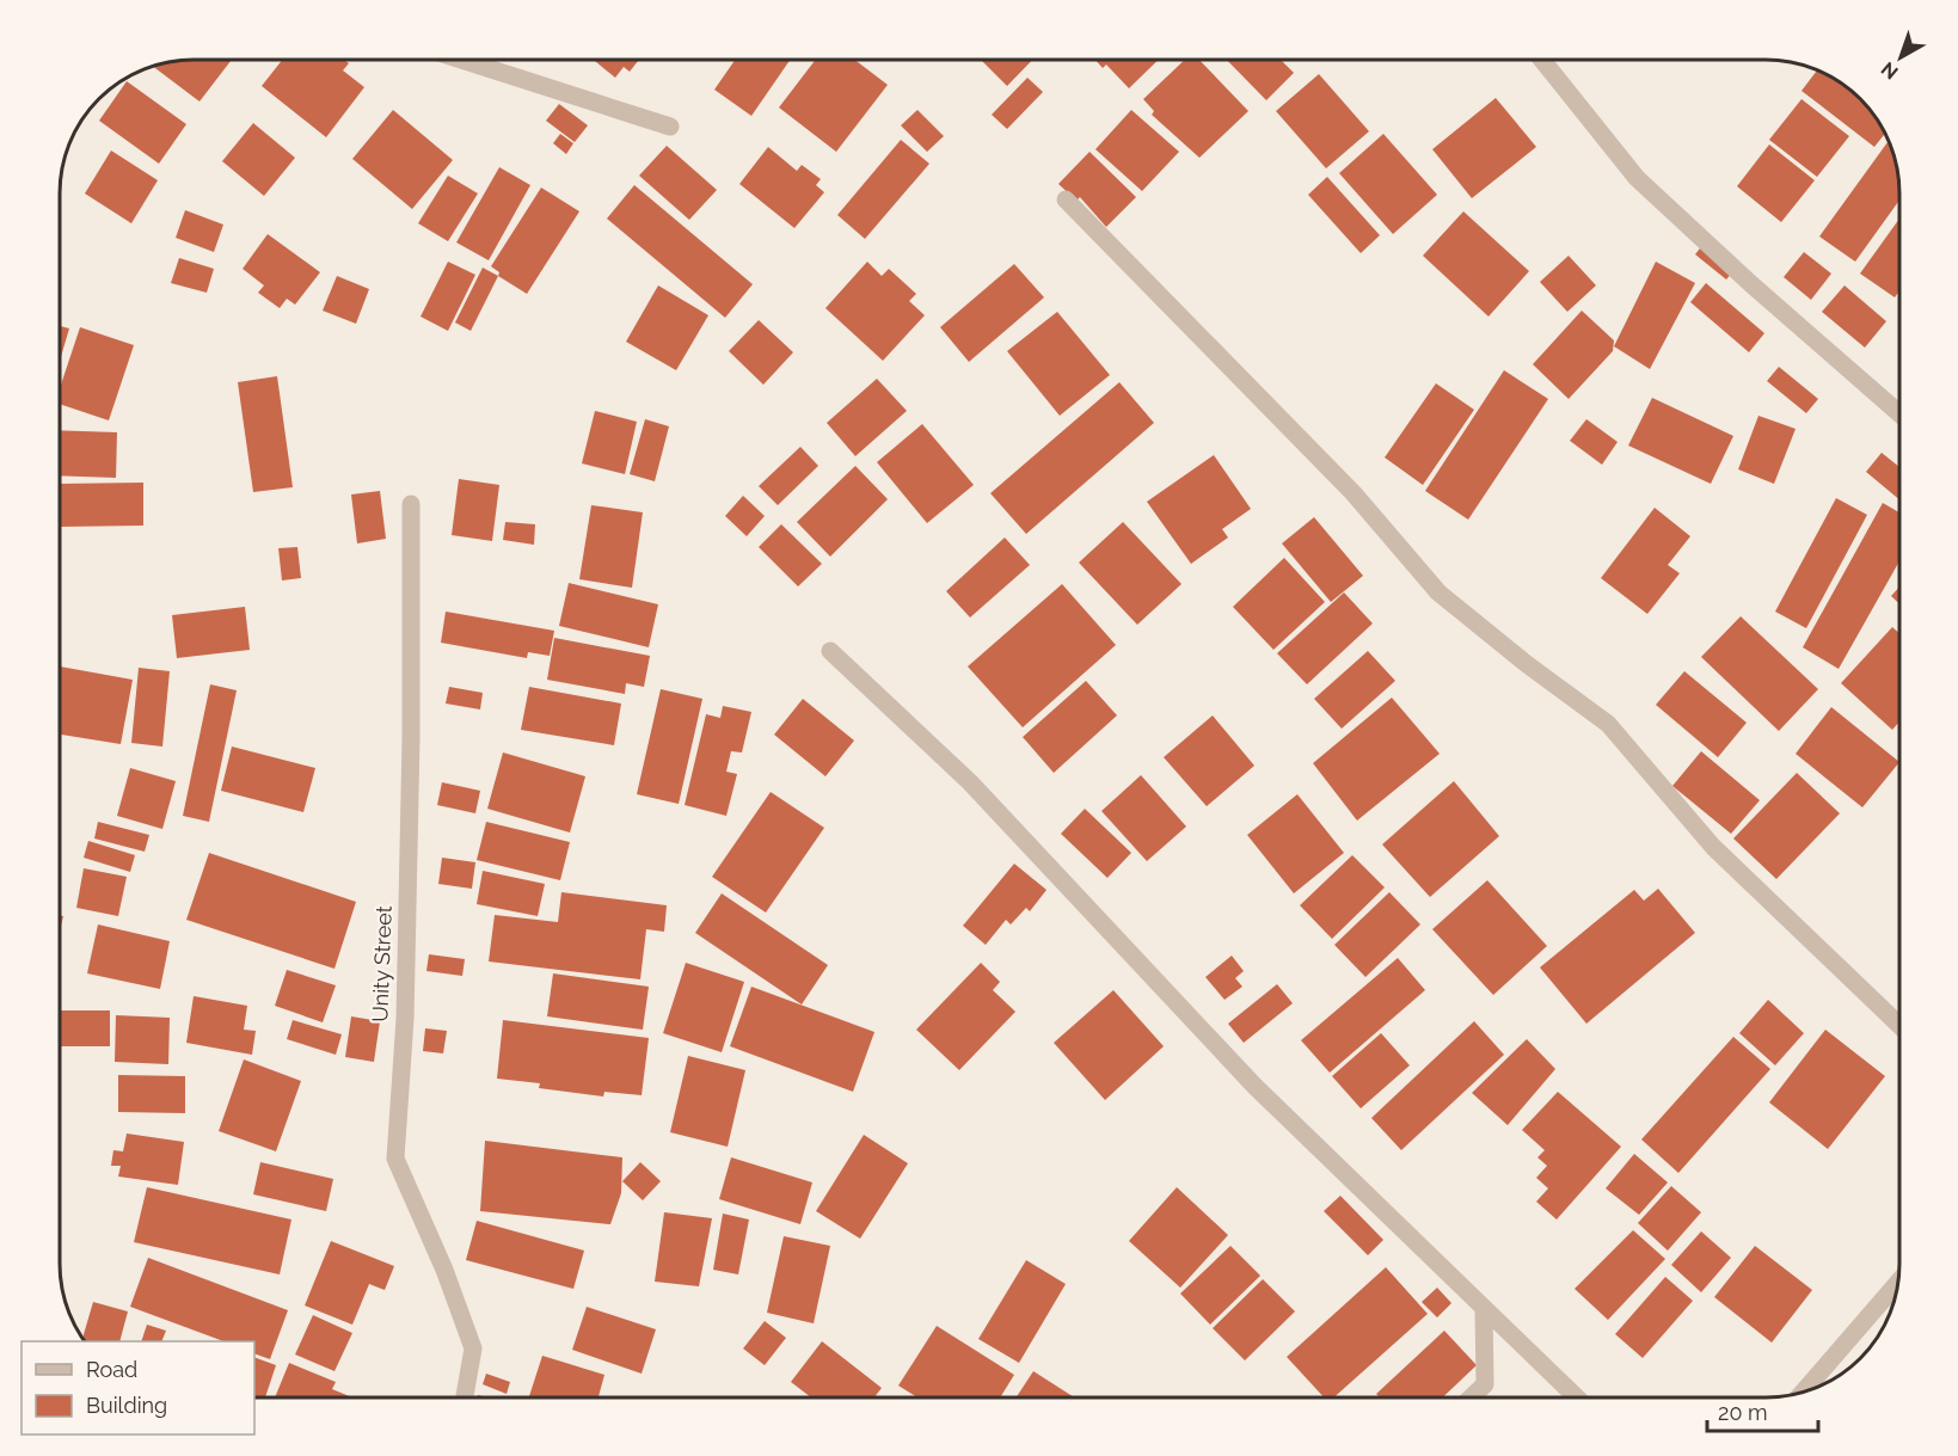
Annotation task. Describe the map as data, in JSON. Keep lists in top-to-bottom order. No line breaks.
{"streets":{"street":["Unity Street"]},"legend":["Road","Building"],"scale_bar":"20 m","north":"bottom left"}
